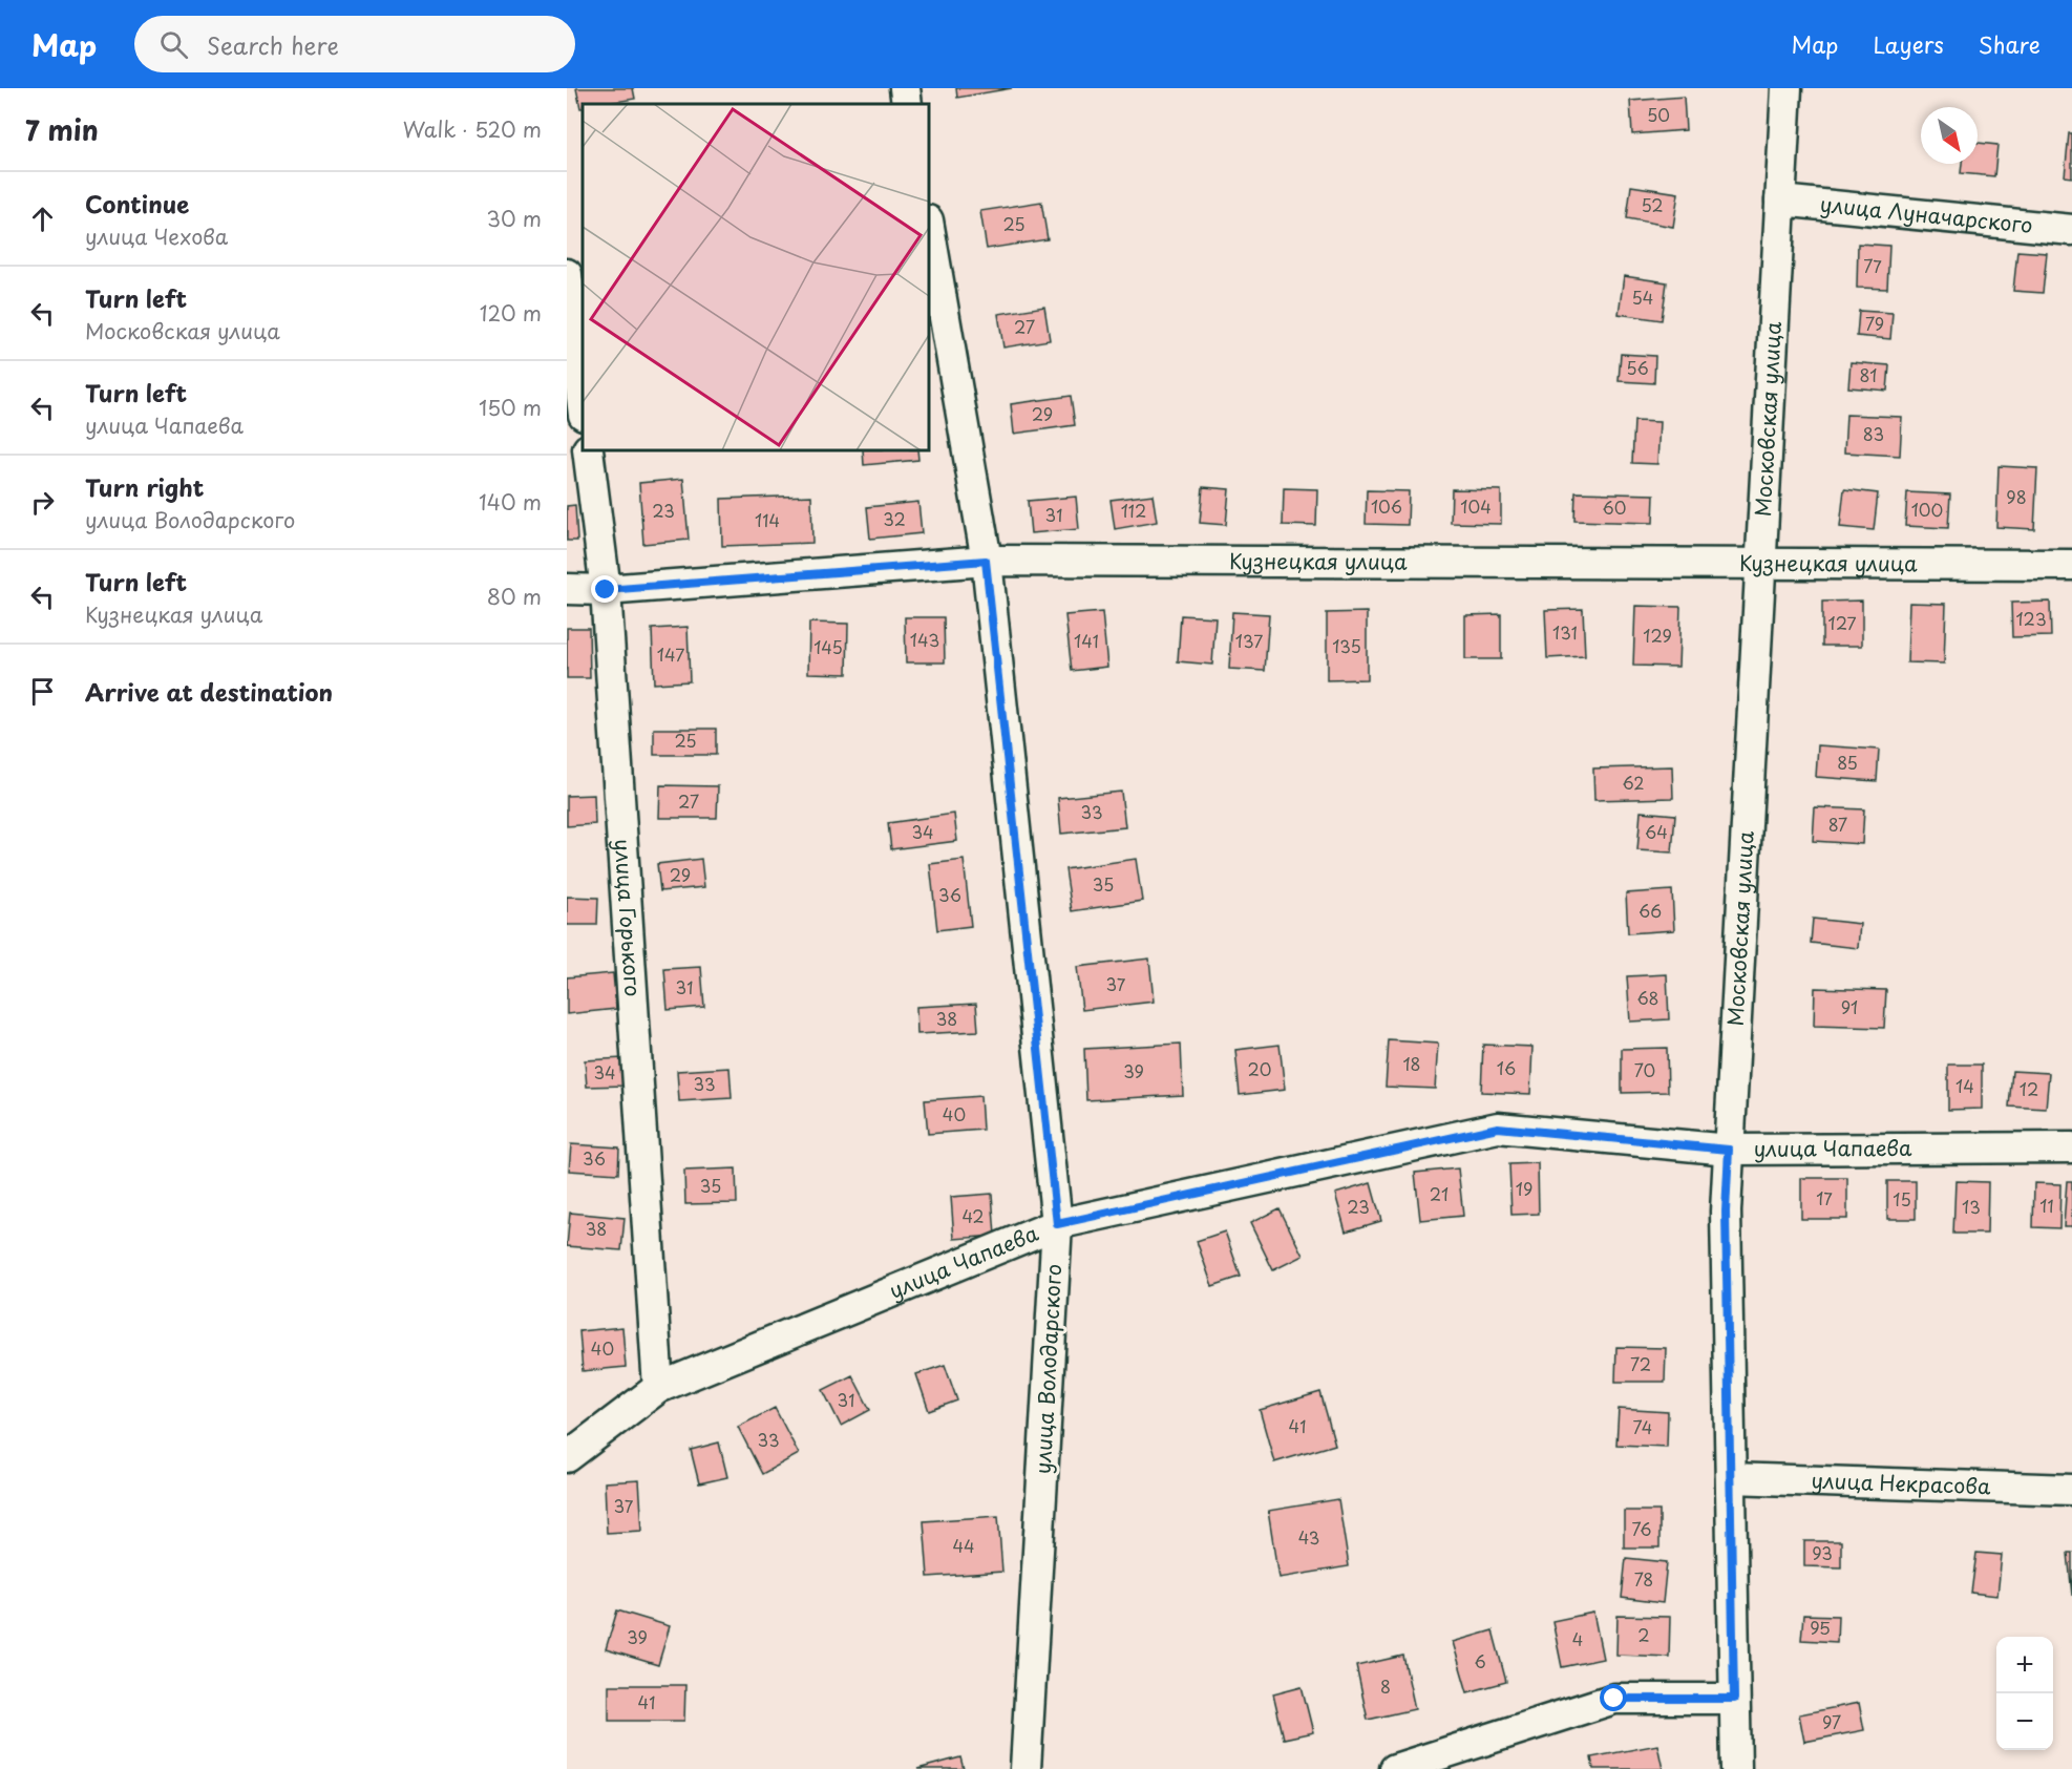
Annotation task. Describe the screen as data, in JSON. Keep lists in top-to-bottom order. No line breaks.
{"streets":{"street":["улица Луначарского","Московская улица","Кузнецкая улица","улица Горького","улица Чапаева","улица Володарского","улица Некрасова"]},"crossings":[["улица Луначарского","Московская улица"],["Московская улица","Кузнецкая улица"],["Московская улица","улица Чапаева"],["Московская улица","улица Некрасова"],["Кузнецкая улица","улица Горького"],["Кузнецкая улица","улица Володарского"],["улица Горького","улица Чапаева"],["улица Чапаева","улица Володарского"]],"house_numbers":["50","52","25","77","54","79","27","56","81","29","83","98","106","104","60","100","23","112","31","32","114","123","127","131","129","143","141","137","135","145","147","25","85","62","27","33","87","34","64","29","35","36","66","37","31","68","91","38","18","16","20","70","39","34","33","14","12","40","36","35","19","21","17","15","11","23","13","42","38","40","72","31","41","74","33","37","76","43","44","93","78","95","2","39","4","6","8","41","97"],"north":"bottom right","page":{"header":"Map","search":"Search here","nav":["Map","Layers","Share"],"heading":["7 min","Walk · 520 m"],"list":[["Continue","улица Чехова","30 m"],["Turn left","Московская улица","120 m"],["Turn left","улица Чапаева","150 m"],["Turn right","улица Володарского","140 m"],["Turn left","Кузнецкая улица","80 m"],"Arrive at destination"],"map_buttons":["+","−"]}}
